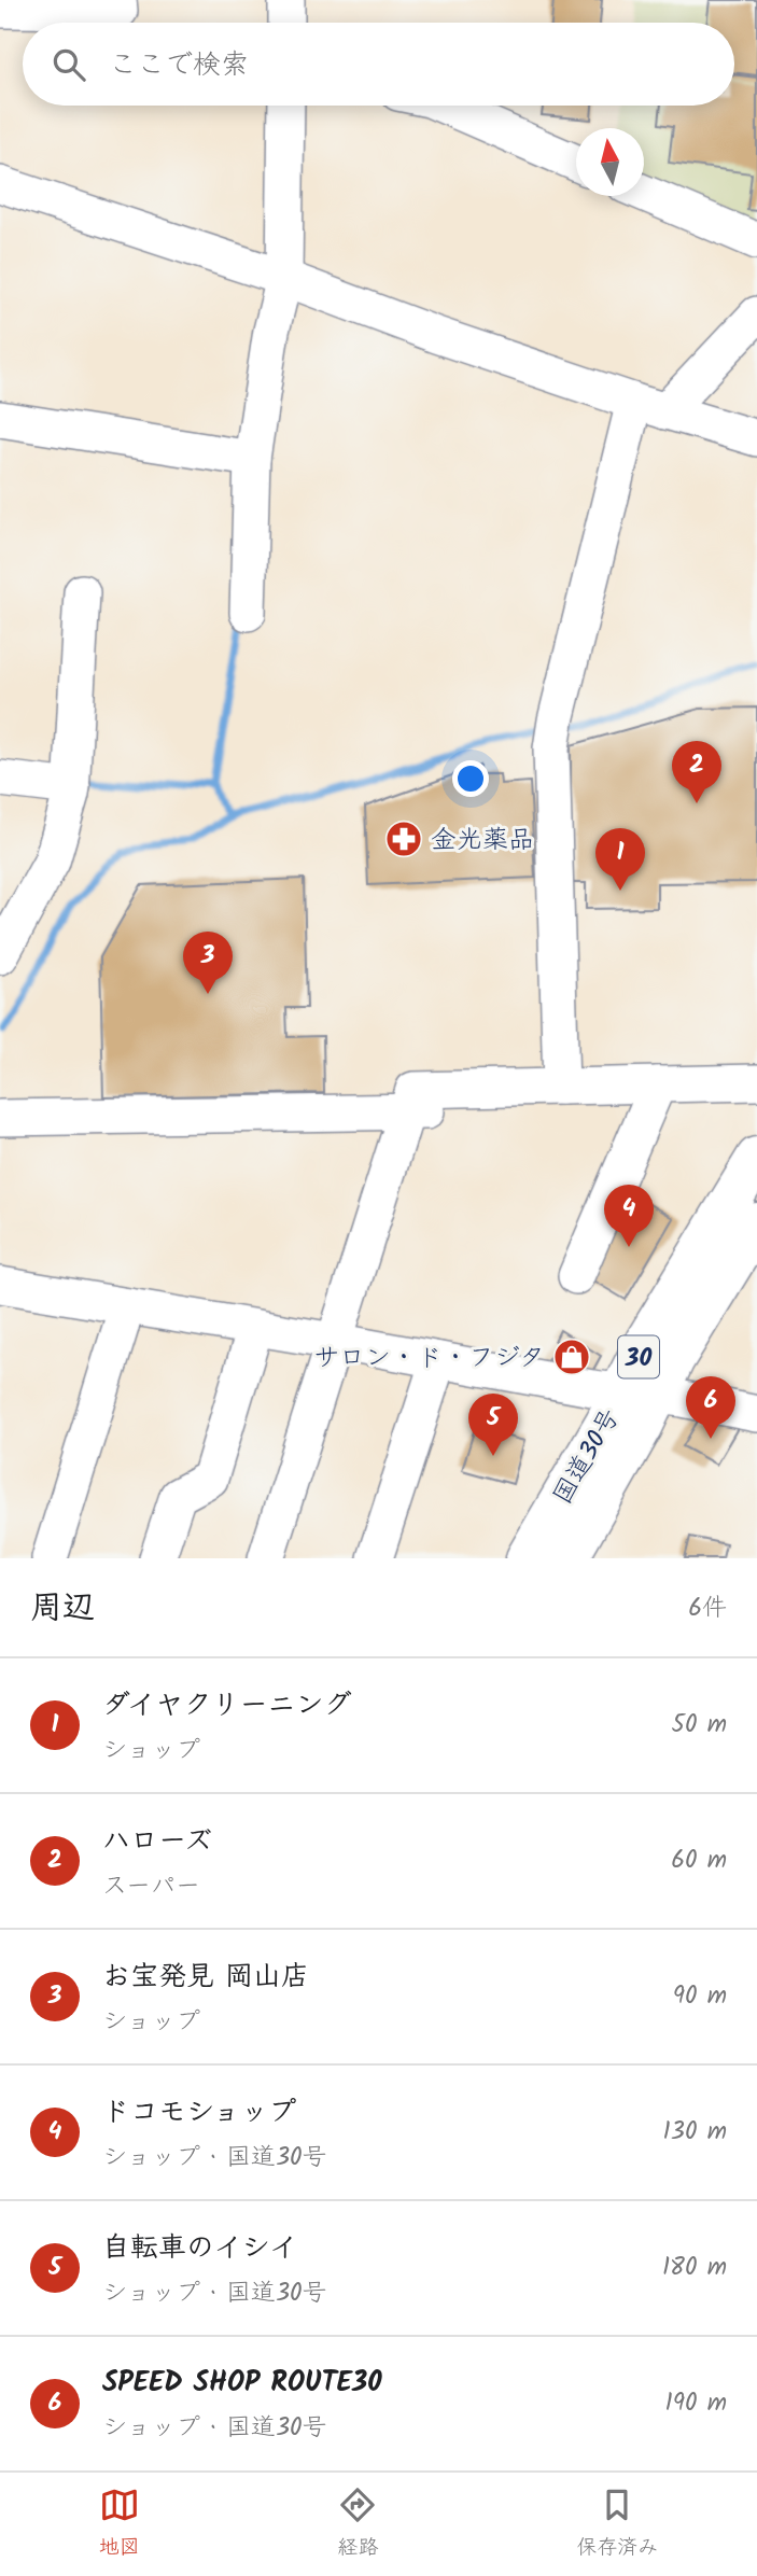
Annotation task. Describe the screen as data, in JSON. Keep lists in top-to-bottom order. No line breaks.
{"streets":{"highway":["30","国道30号"]},"places":{"pharmacy":["金光薬品"],"shop":["サロン・ド・フジタ"]},"north":"top","page":{"search":"ここで検索","pins":["2","1","3","4","6","5"],"heading":["周辺","6件"],"list":[{"mark":"1","name":"ダイヤクリーニング","note":"ショップ","value":"50 m"},{"mark":"2","name":"ハローズ","note":"スーパー","value":"60 m"},{"mark":"3","name":"お宝発見 岡山店","note":"ショップ","value":"90 m"},{"mark":"4","name":"ドコモショップ","note":"ショップ · 国道30号","value":"130 m"},{"mark":"5","name":"自転車のイシイ","note":"ショップ · 国道30号","value":"180 m"},{"mark":"6","name":"SPEED SHOP ROUTE30","note":"ショップ · 国道30号","value":"190 m"}],"nav":["地図","経路","保存済み"]}}
